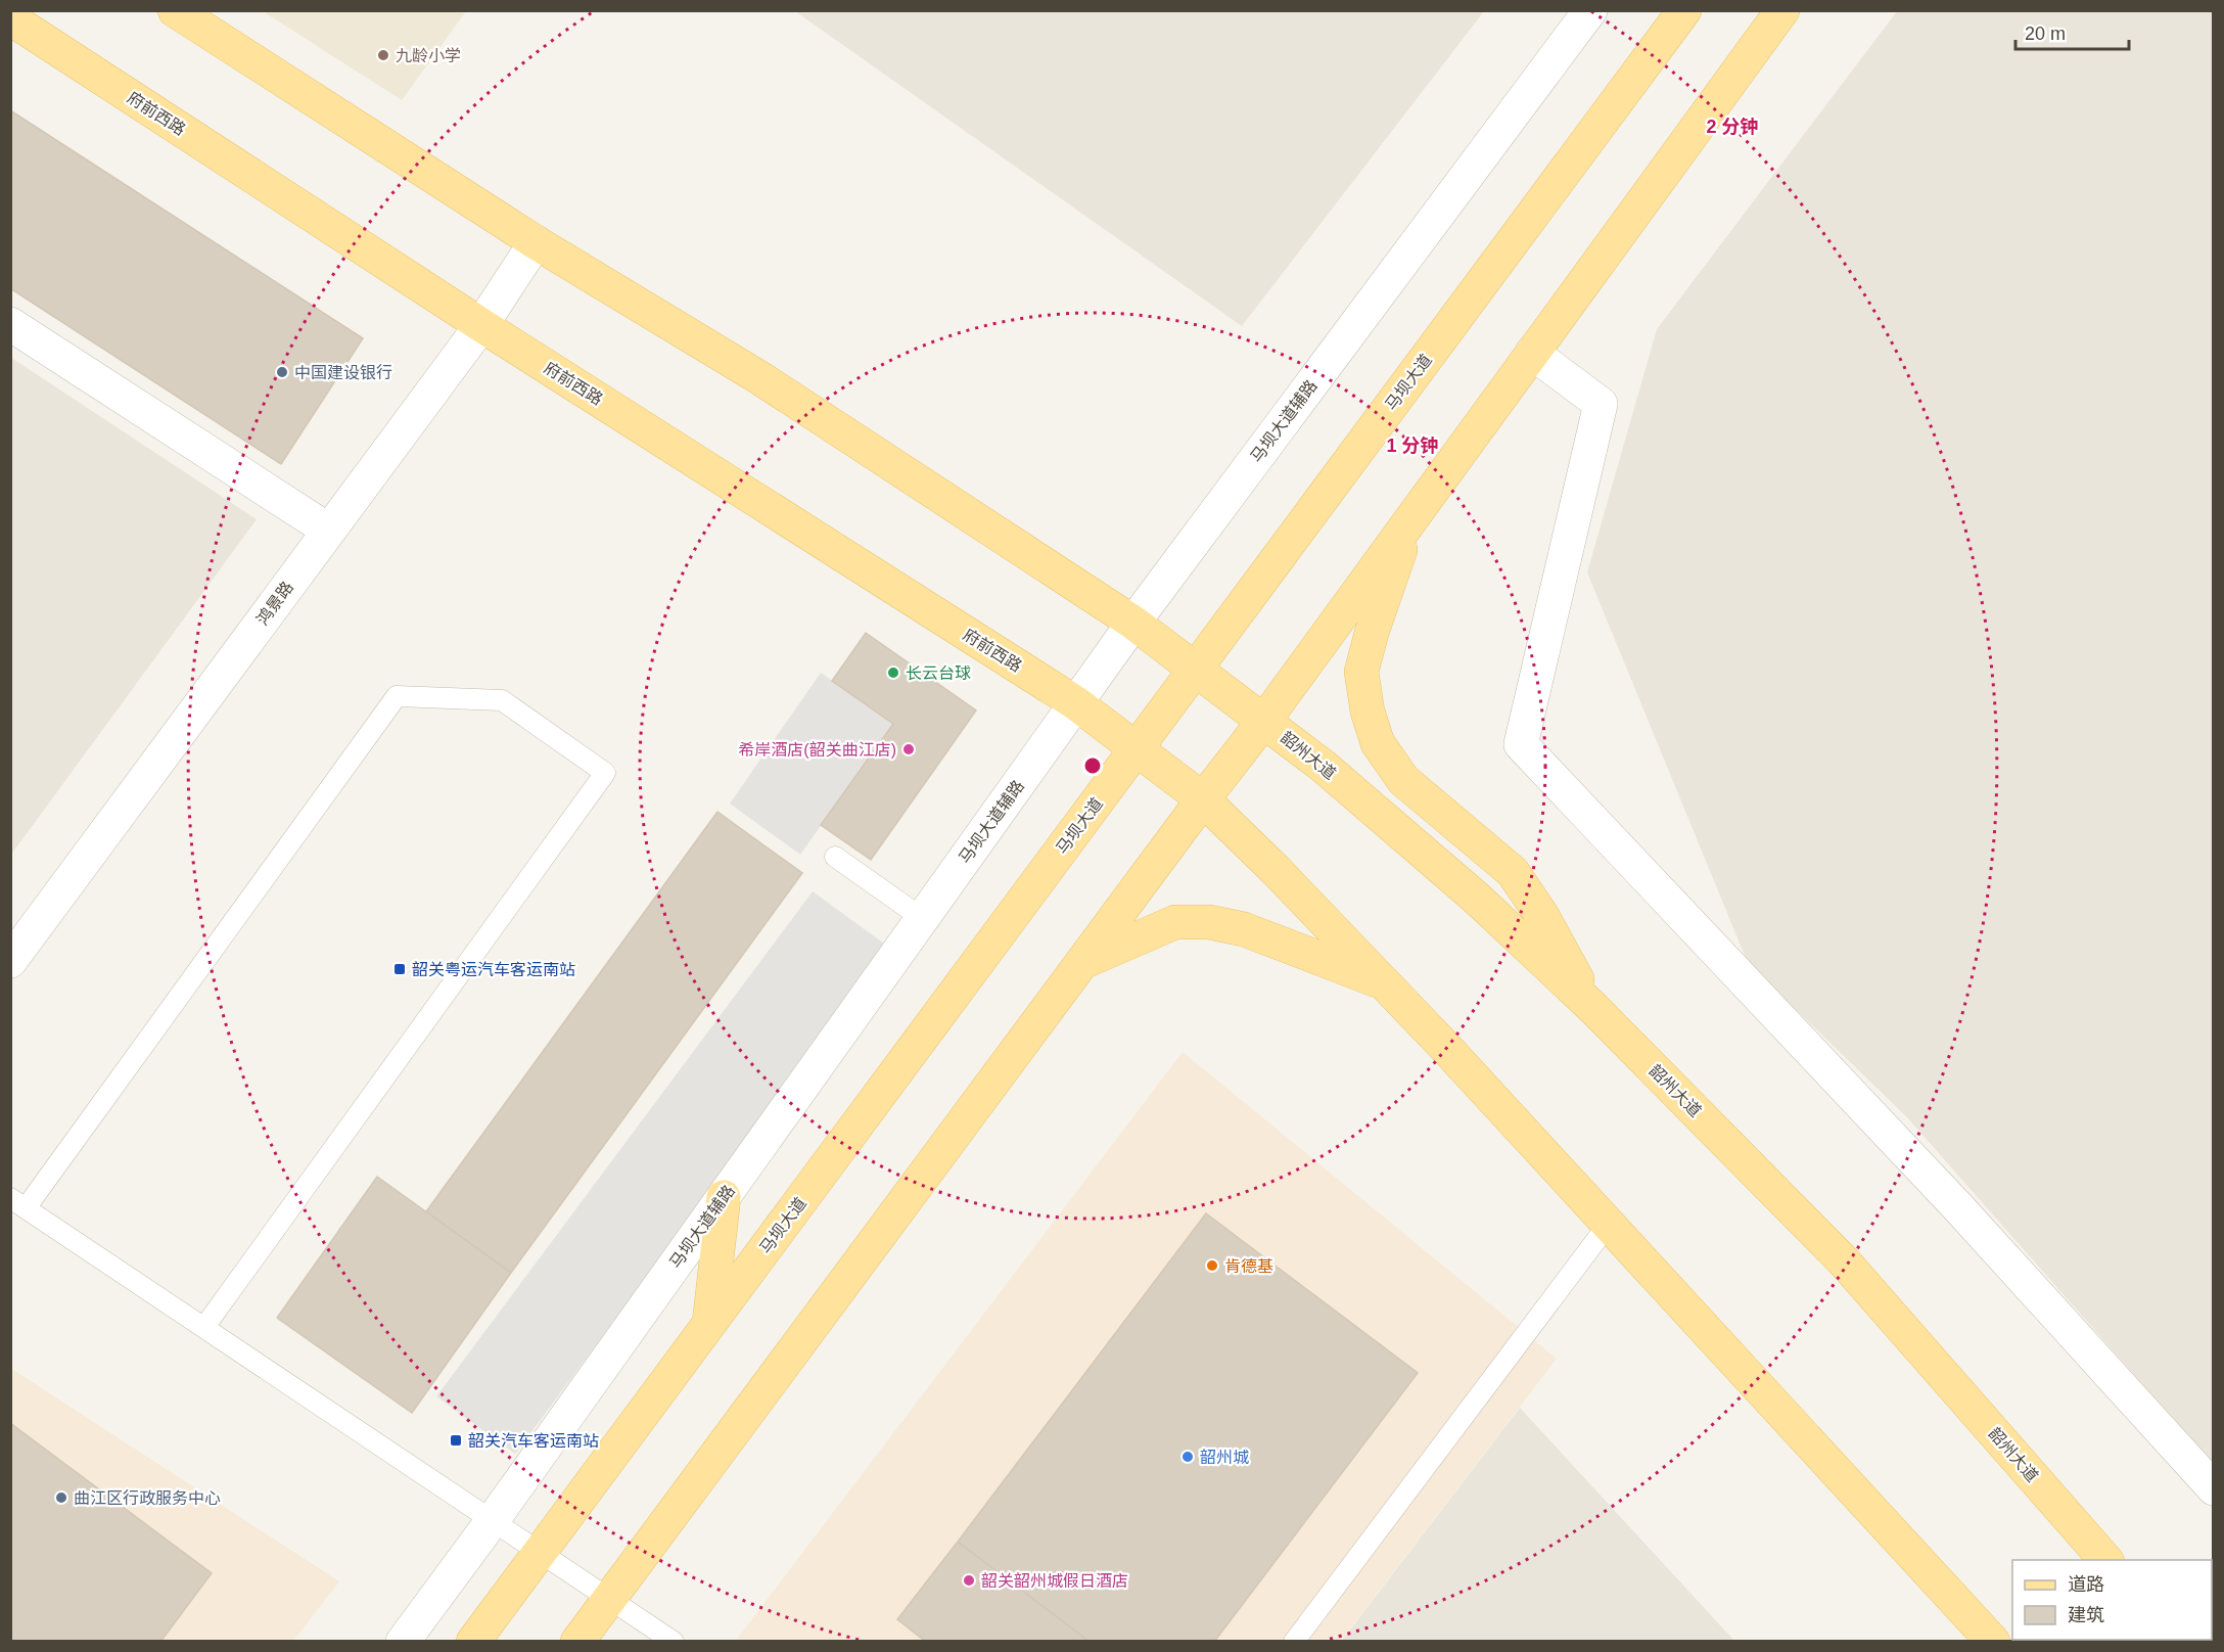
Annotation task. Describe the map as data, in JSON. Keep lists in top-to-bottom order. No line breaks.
{"streets":{"main road":["府前西路","马坝大道","韶州大道"],"street":["马坝大道辅路","鸿景路"]},"crossings":[["府前西路","马坝大道"],["府前西路","马坝大道辅路"],["府前西路","鸿景路"],["马坝大道","韶州大道"]],"places":{"other":["九龄小学","中国建设银行","长云台球","希岸酒店(韶关曲江店)","肯德基","韶州城","曲江区行政服务中心","韶关韶州城假日酒店"],"transit":["韶关粤运汽车客运南站","韶关汽车客运南站"]},"legend":["道路","建筑"],"scale_bar":"20 m","rings":["2 分钟","1 分钟"]}
